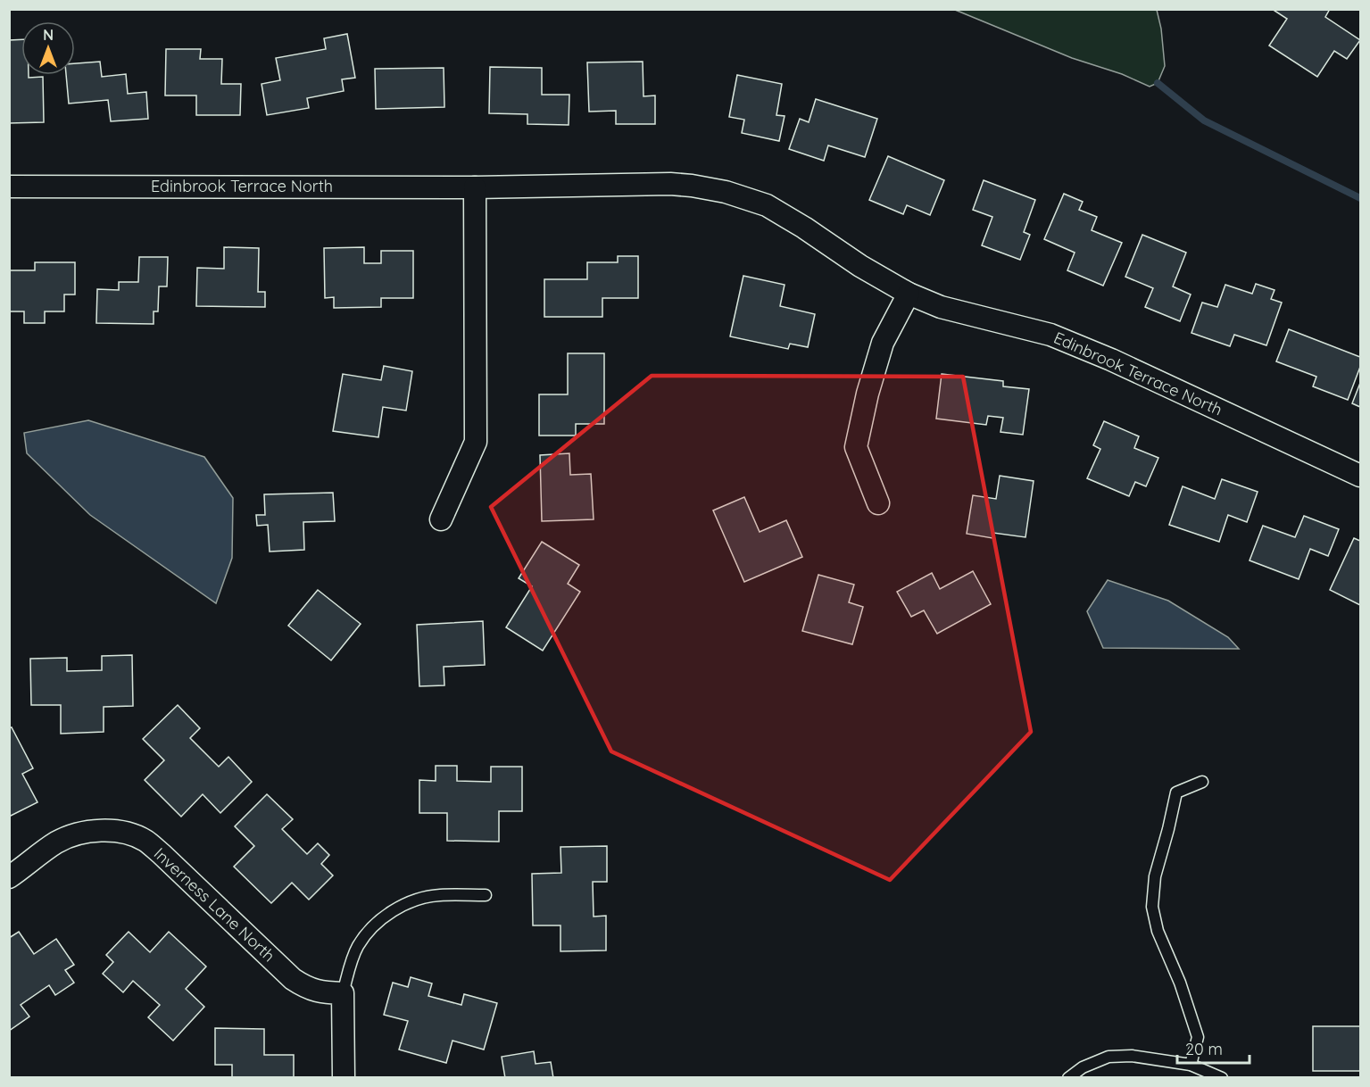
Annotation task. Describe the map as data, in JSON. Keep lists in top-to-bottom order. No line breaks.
{"streets":{"street":["Edinbrook Terrace North","Inverness Lane North"]},"scale_bar":"20 m","north":"top"}
